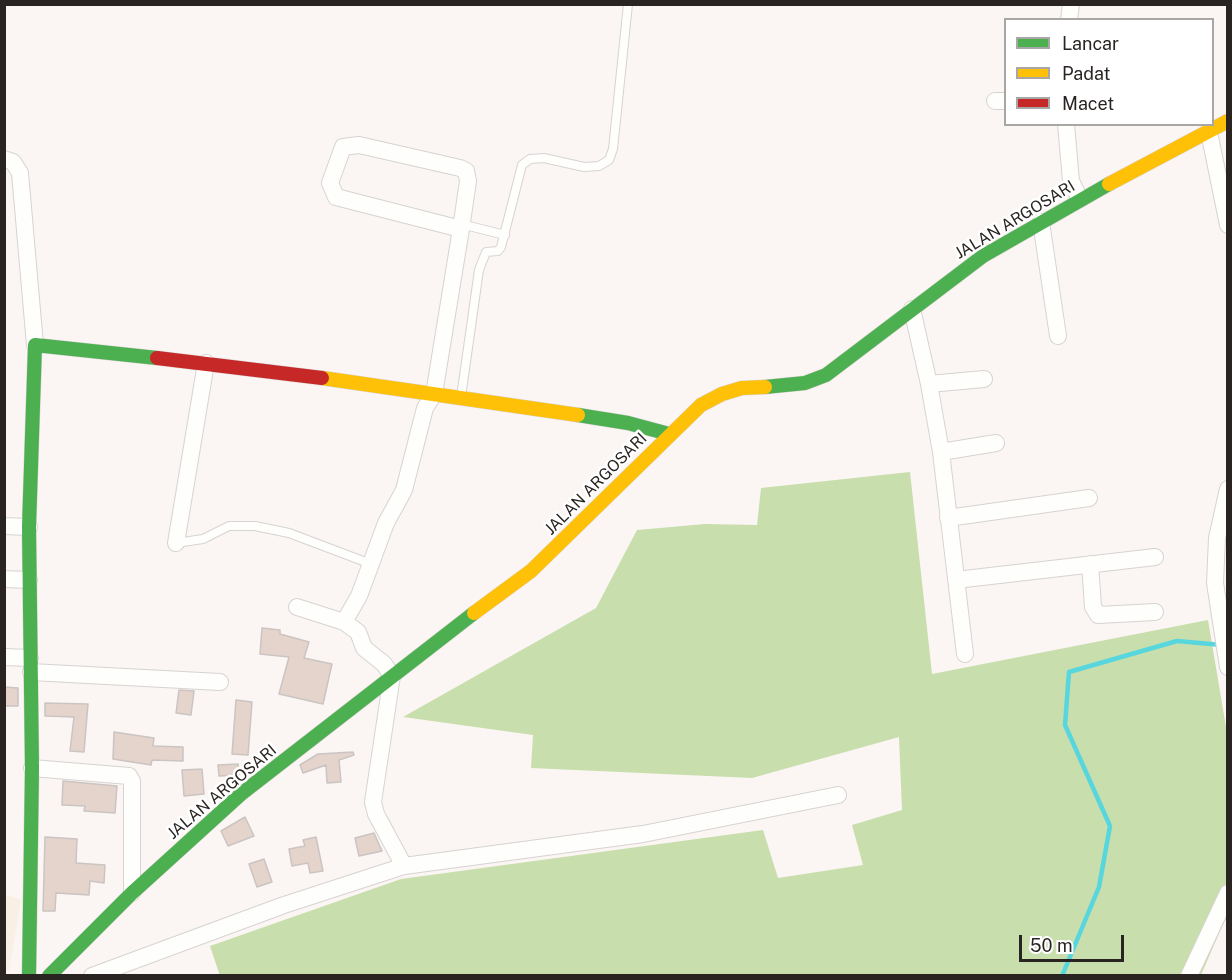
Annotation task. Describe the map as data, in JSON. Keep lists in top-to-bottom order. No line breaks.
{"streets":{"street":["JALAN ARGOSARI"]},"legend":["Lancar","Padat","Macet"],"scale_bar":"50 m"}
